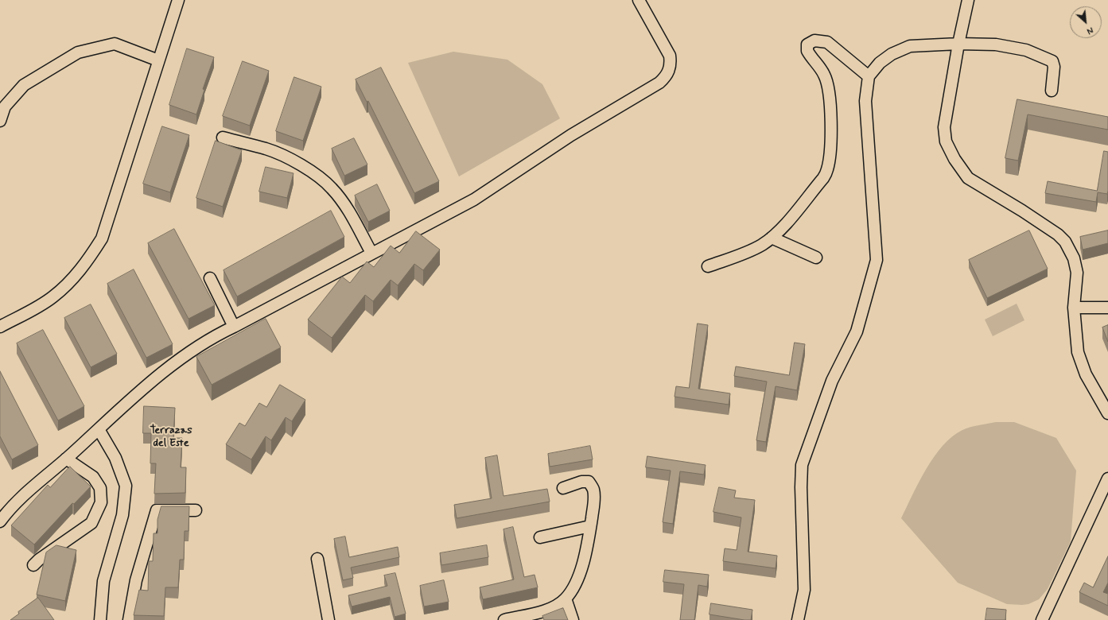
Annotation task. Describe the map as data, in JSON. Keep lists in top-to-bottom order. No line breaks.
{"districts":["Terrazas del Este"],"north":"bottom right"}
